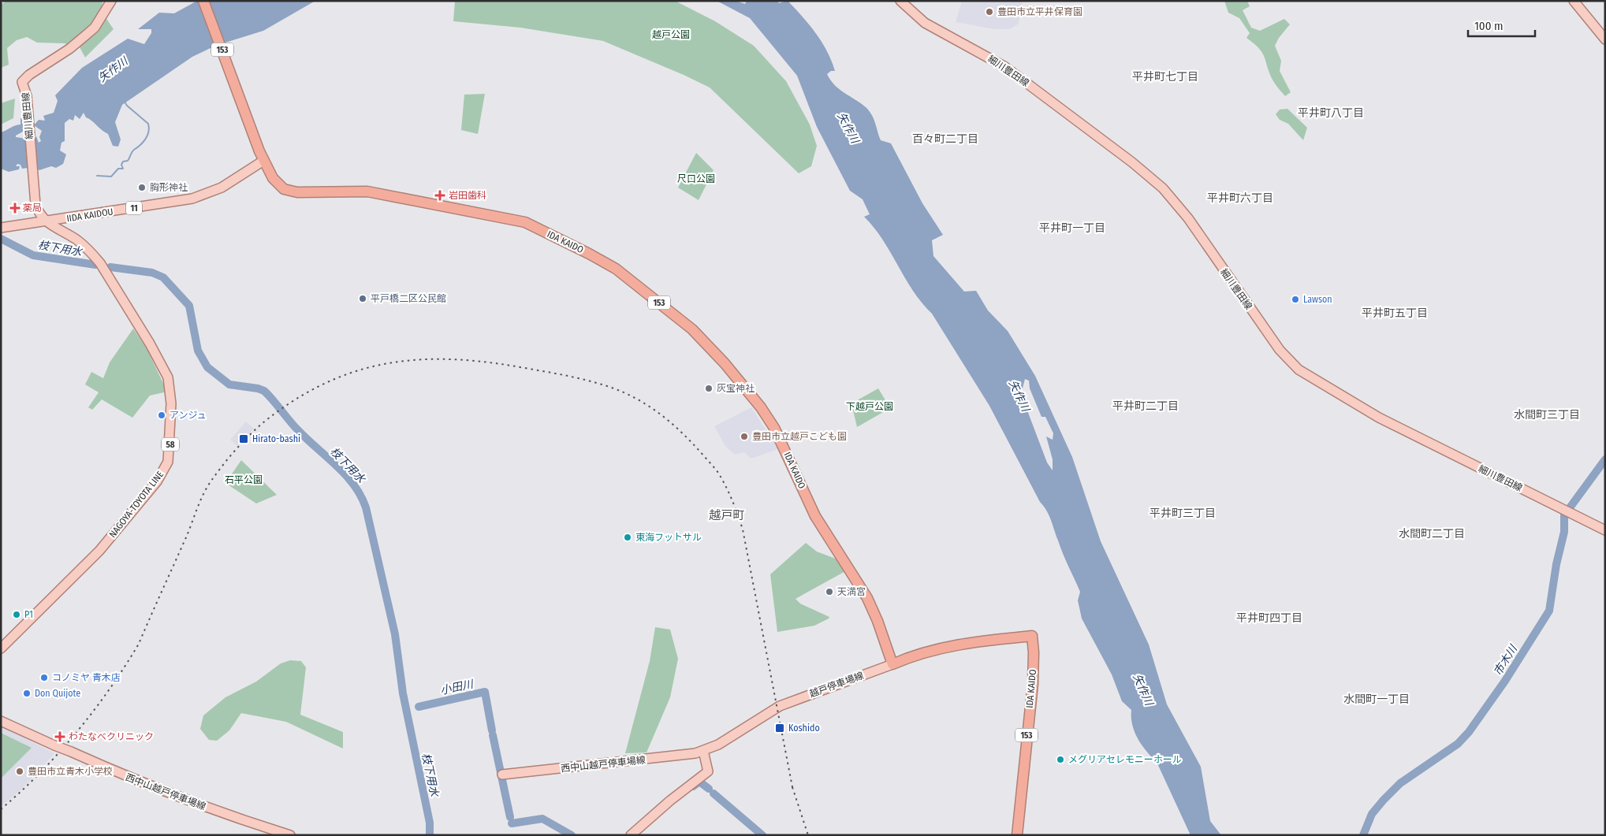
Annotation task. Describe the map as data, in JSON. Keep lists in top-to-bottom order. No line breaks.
{"streets":{"highway":["153","IDA KAIDO"],"main road":["細川豊田線","11","IIDA KAIDOU","58","NAGOYA-TOYOTA LINE","越戸停車場線","西中山越戸停車場線"]},"crossings":[["153","IIDA KAIDOU"],["153","IDA KAIDO"],["細川豊田線","IIDA KAIDOU"],["細川豊田線","NAGOYA-TOYOTA LINE"],["IIDA KAIDOU","IDA KAIDO"],["IIDA KAIDOU","NAGOYA-TOYOTA LINE"],["IDA KAIDO","越戸停車場線"],["越戸停車場線","西中山越戸停車場線"]],"districts":["平井町七丁目","平井町八丁目","百々町二丁目","平井町六丁目","平井町一丁目","平井町五丁目","平井町二丁目","水間町三丁目","平井町三丁目","越戸町","水間町二丁目","平井町四丁目","水間町一丁目"],"water":["矢作川","枝下用水","市木川","小田川"],"parks":["越戸公園","尺口公園","下越戸公園","石平公園"],"places":{"other":["豊田市立平井保育園","胸形神社","平戸橋二区公民館","Lawson","灰宝神社","アンジュ","豊田市立越戸こども園","東海フットサル","天満宮","P1","コノミヤ 青木店","Don Quijote","メグリアセレモニーホール","豊田市立青木小学校"],"health":["岩田歯科","薬局","わたなべクリニック"],"transit":["Hirato-bashi","Koshido"]},"scale_bar":"100 m"}
